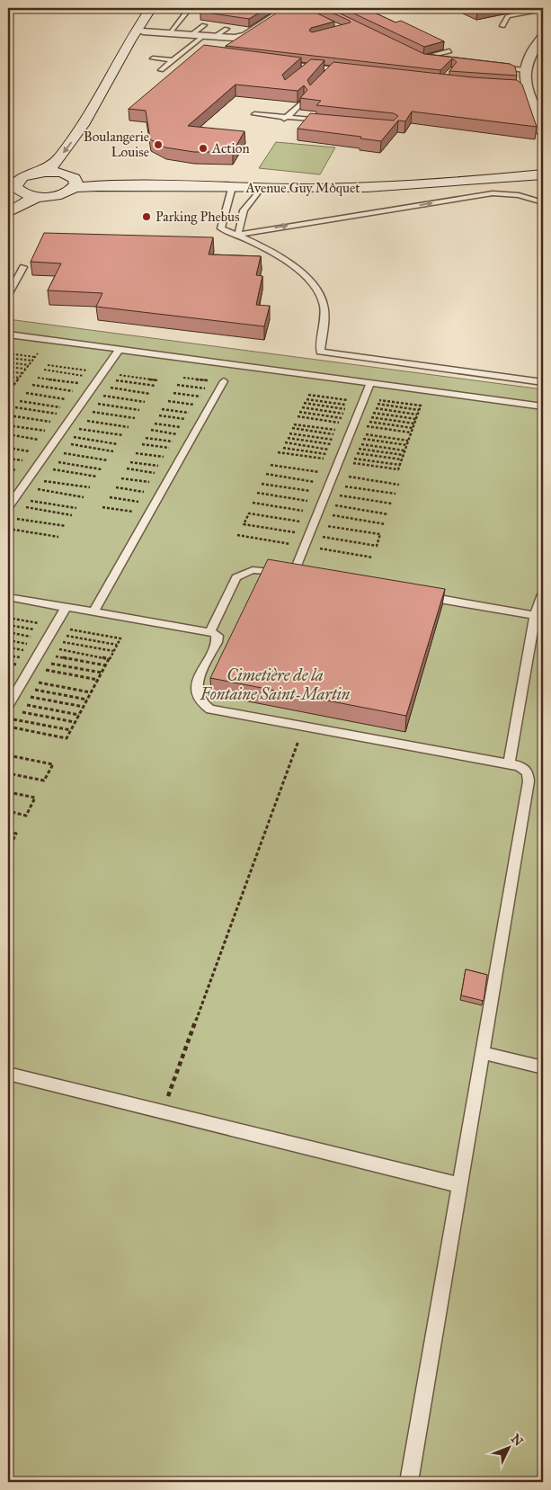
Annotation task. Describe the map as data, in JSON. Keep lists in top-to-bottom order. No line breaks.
{"streets":{"main road":["Avenue Guy Môquet"]},"parks":["Cimetière de la Fontaine Saint-Martin"],"places":["Boulangerie Louise","Action","Parking Phebus"],"north":"top right"}
